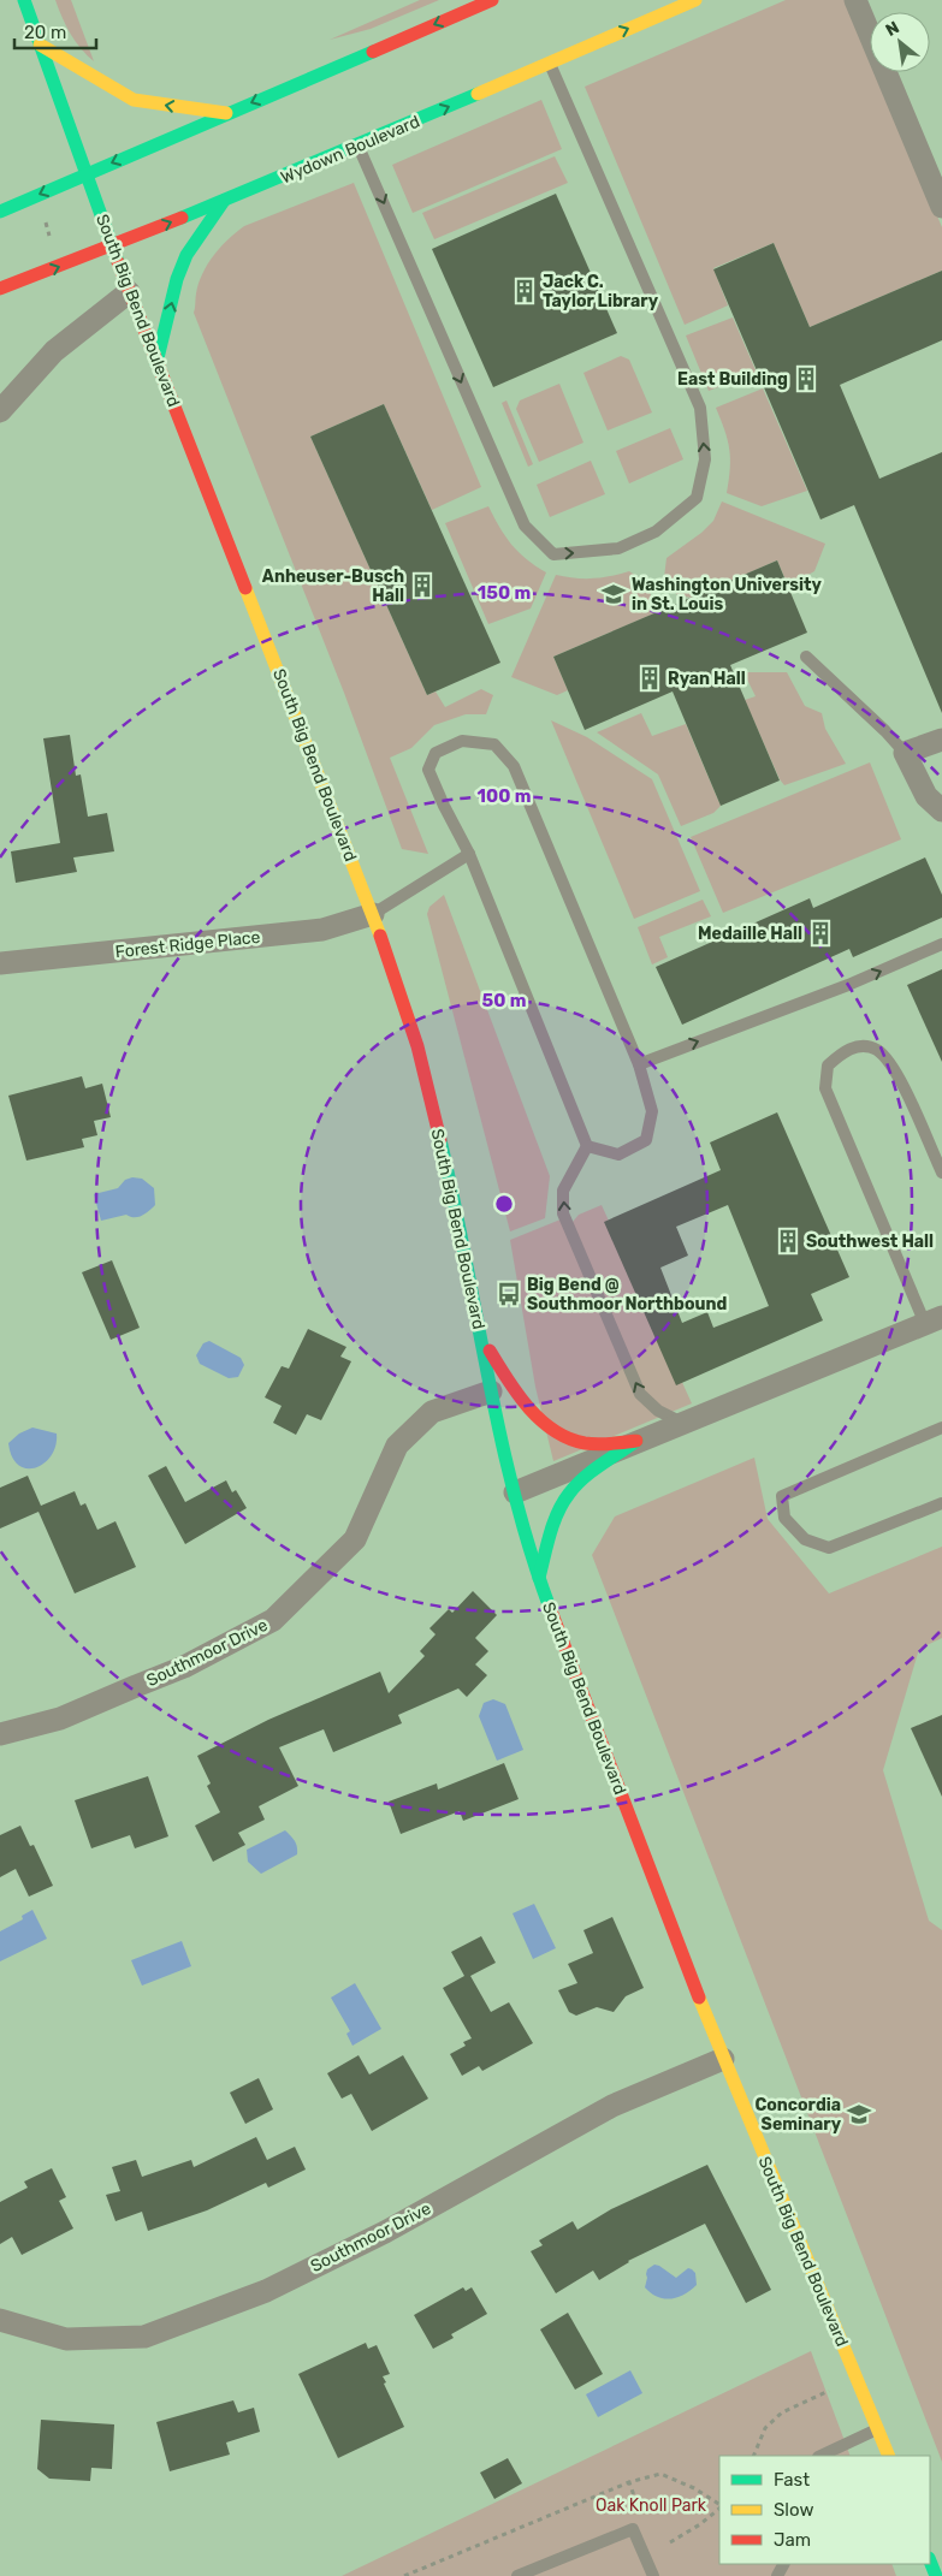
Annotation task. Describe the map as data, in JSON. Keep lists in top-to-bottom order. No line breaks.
{"streets":{"main road":["Wydown Boulevard","South Big Bend Boulevard"],"street":["Forest Ridge Place","Southmoor Drive"]},"crossings":[["Wydown Boulevard","South Big Bend Boulevard"],["South Big Bend Boulevard","Forest Ridge Place"],["South Big Bend Boulevard","Southmoor Drive"]],"parks":["Oak Knoll Park"],"places":{"building":["Jack C. Taylor Library","East Building","Anheuser-Busch Hall","Ryan Hall","Medaille Hall","Southwest Hall"],"school or university":["Washington University in St. Louis","Concordia Seminary"],"bus stop":["Big Bend @ Southmoor Northbound"]},"legend":["Fast","Slow","Jam"],"scale_bar":"20 m","north":"top left","rings":["150 m","100 m","50 m"]}
